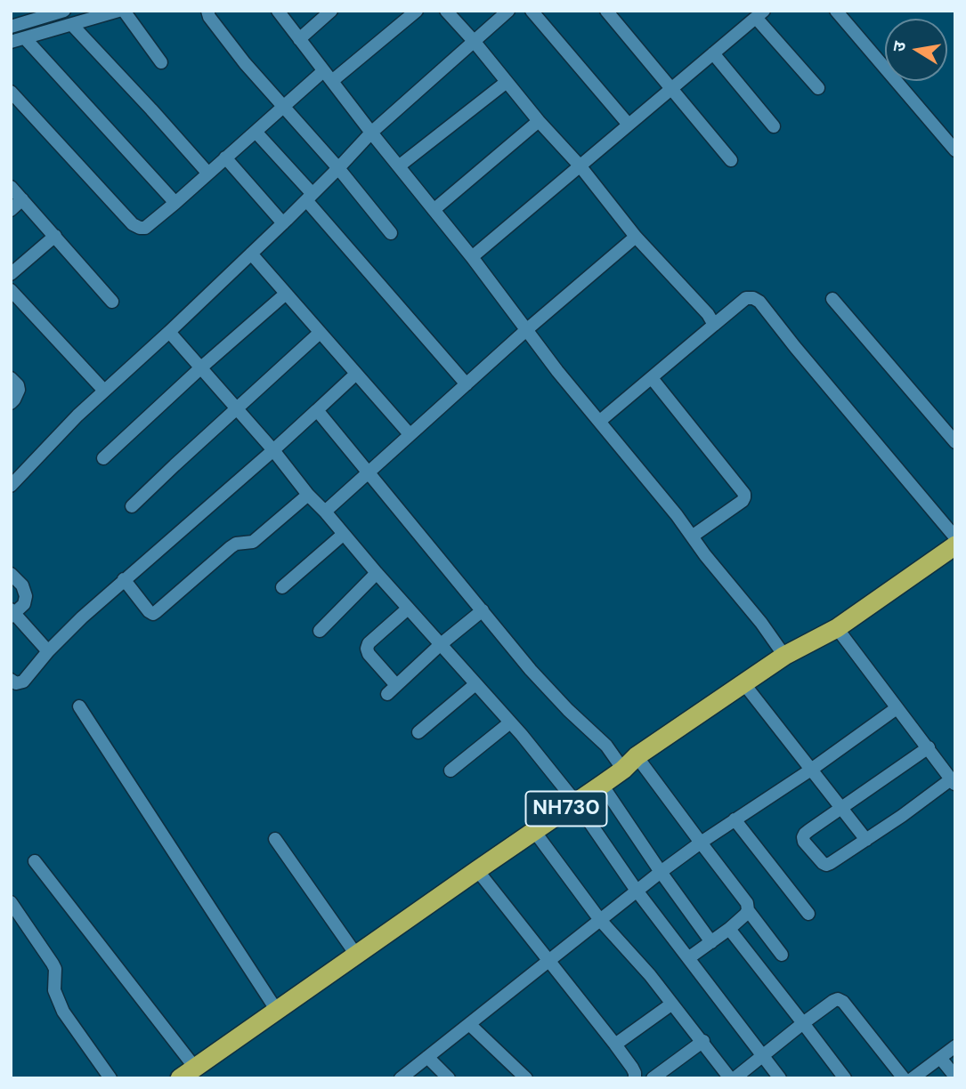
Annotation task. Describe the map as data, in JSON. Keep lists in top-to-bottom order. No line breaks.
{"streets":{"highway":["NH730"]},"north":"left"}
